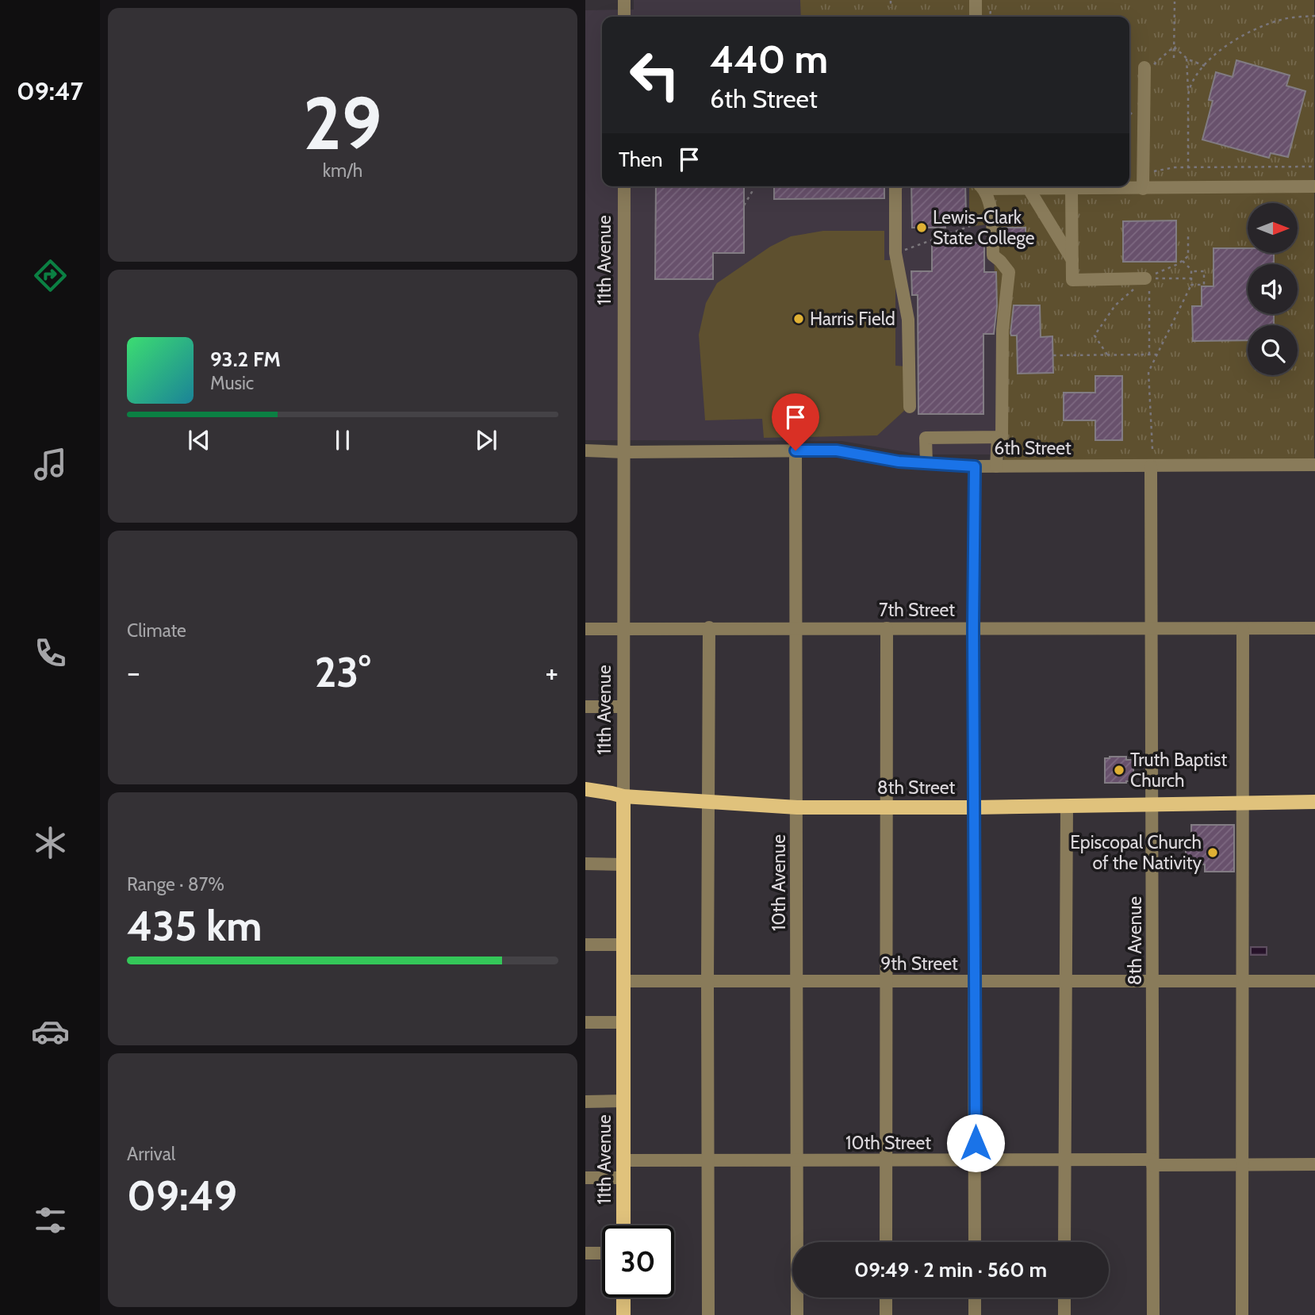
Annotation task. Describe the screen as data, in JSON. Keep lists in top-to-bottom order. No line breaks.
{"streets":{"main road":["11th Avenue","8th Street"],"street":["6th Street","7th Street","10th Avenue","8th Avenue","9th Street","10th Street"]},"crossings":[["11th Avenue","6th Street"],["11th Avenue","7th Street"],["11th Avenue","8th Street"],["11th Avenue","9th Street"],["11th Avenue","10th Street"],["6th Street","10th Avenue"],["6th Street","8th Avenue"],["7th Street","10th Avenue"],["7th Street","8th Avenue"],["8th Street","10th Avenue"],["8th Street","8th Avenue"],["10th Avenue","9th Street"],["10th Avenue","10th Street"],["8th Avenue","9th Street"],["8th Avenue","10th Street"]],"places":["Lewis-Clark State College","Harris Field","Truth Baptist Church","Episcopal Church of the Nativity"],"north":"right","page":{"tabs":"09:47","tile":[["29","km/h"],"Climate",["Range · 87%","435 km"],["Arrival","09:49"]],"turn":["440 m","6th Street"],"then":"Then","song":["93.2 FM","Music"],"heat":["−","23°","+"],"limit":"30","trip":"09:49 · 2 min · 560 m"}}
